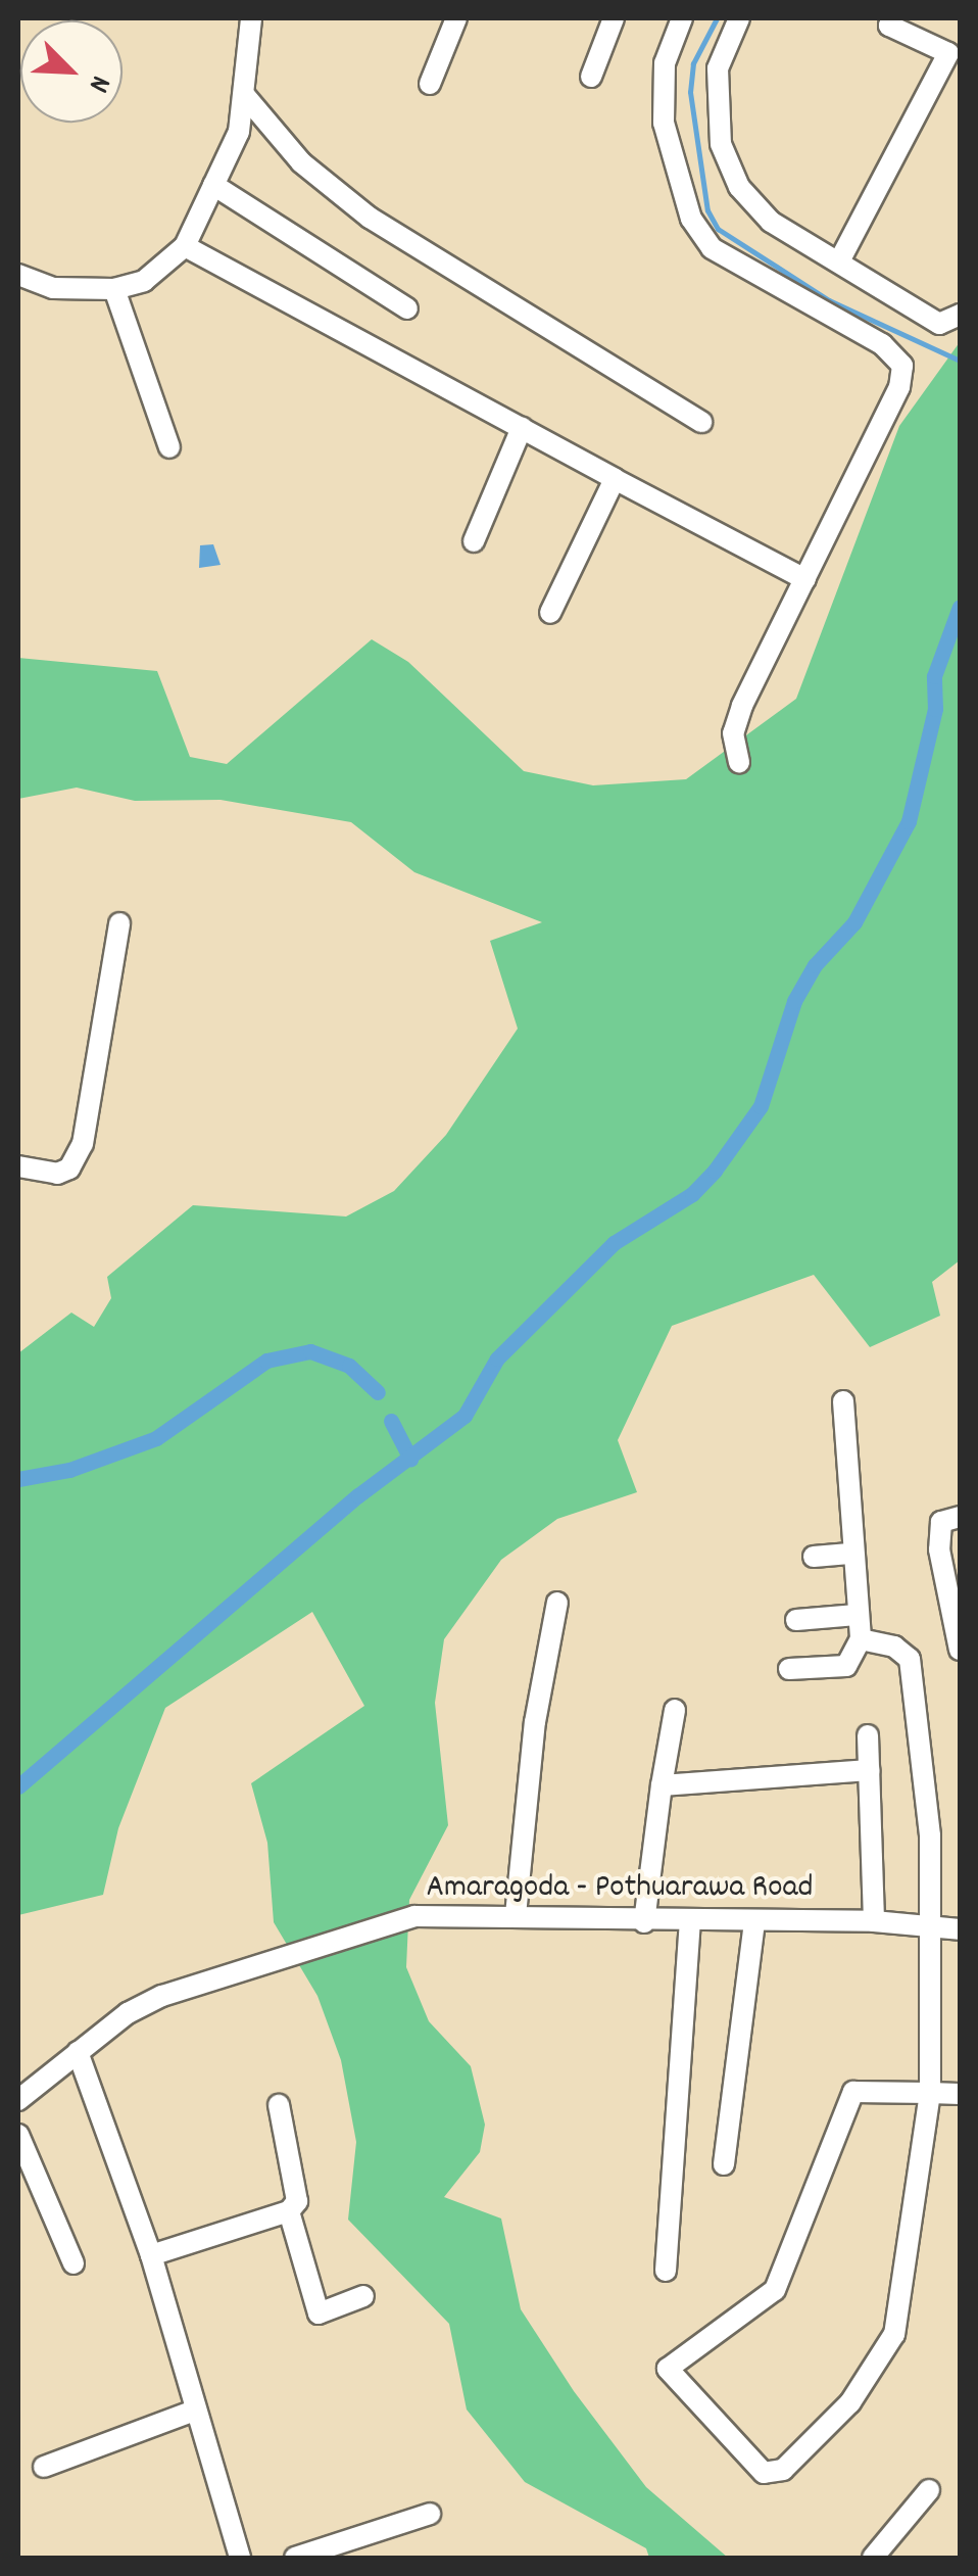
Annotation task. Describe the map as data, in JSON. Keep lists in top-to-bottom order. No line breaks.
{"streets":{"street":["Amaragoda - Pothuarawa Road"]},"north":"bottom right"}
